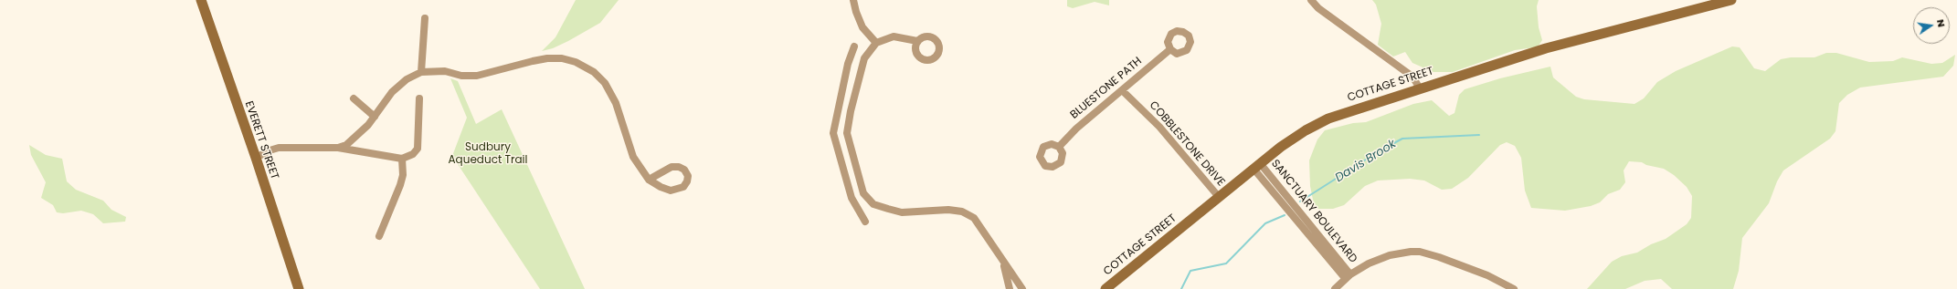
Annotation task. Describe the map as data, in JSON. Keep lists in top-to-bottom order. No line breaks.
{"streets":{"street":["COTTAGE STREET","BLUESTONE PATH","EVERETT STREET","COBBLESTONE DRIVE","SANCTUARY BOULEVARD"]},"crossings":[["COTTAGE STREET","COBBLESTONE DRIVE"],["COTTAGE STREET","SANCTUARY BOULEVARD"],["BLUESTONE PATH","COBBLESTONE DRIVE"]],"water":["Davis Brook"],"parks":["Sudbury Aqueduct Trail"],"north":"right"}
